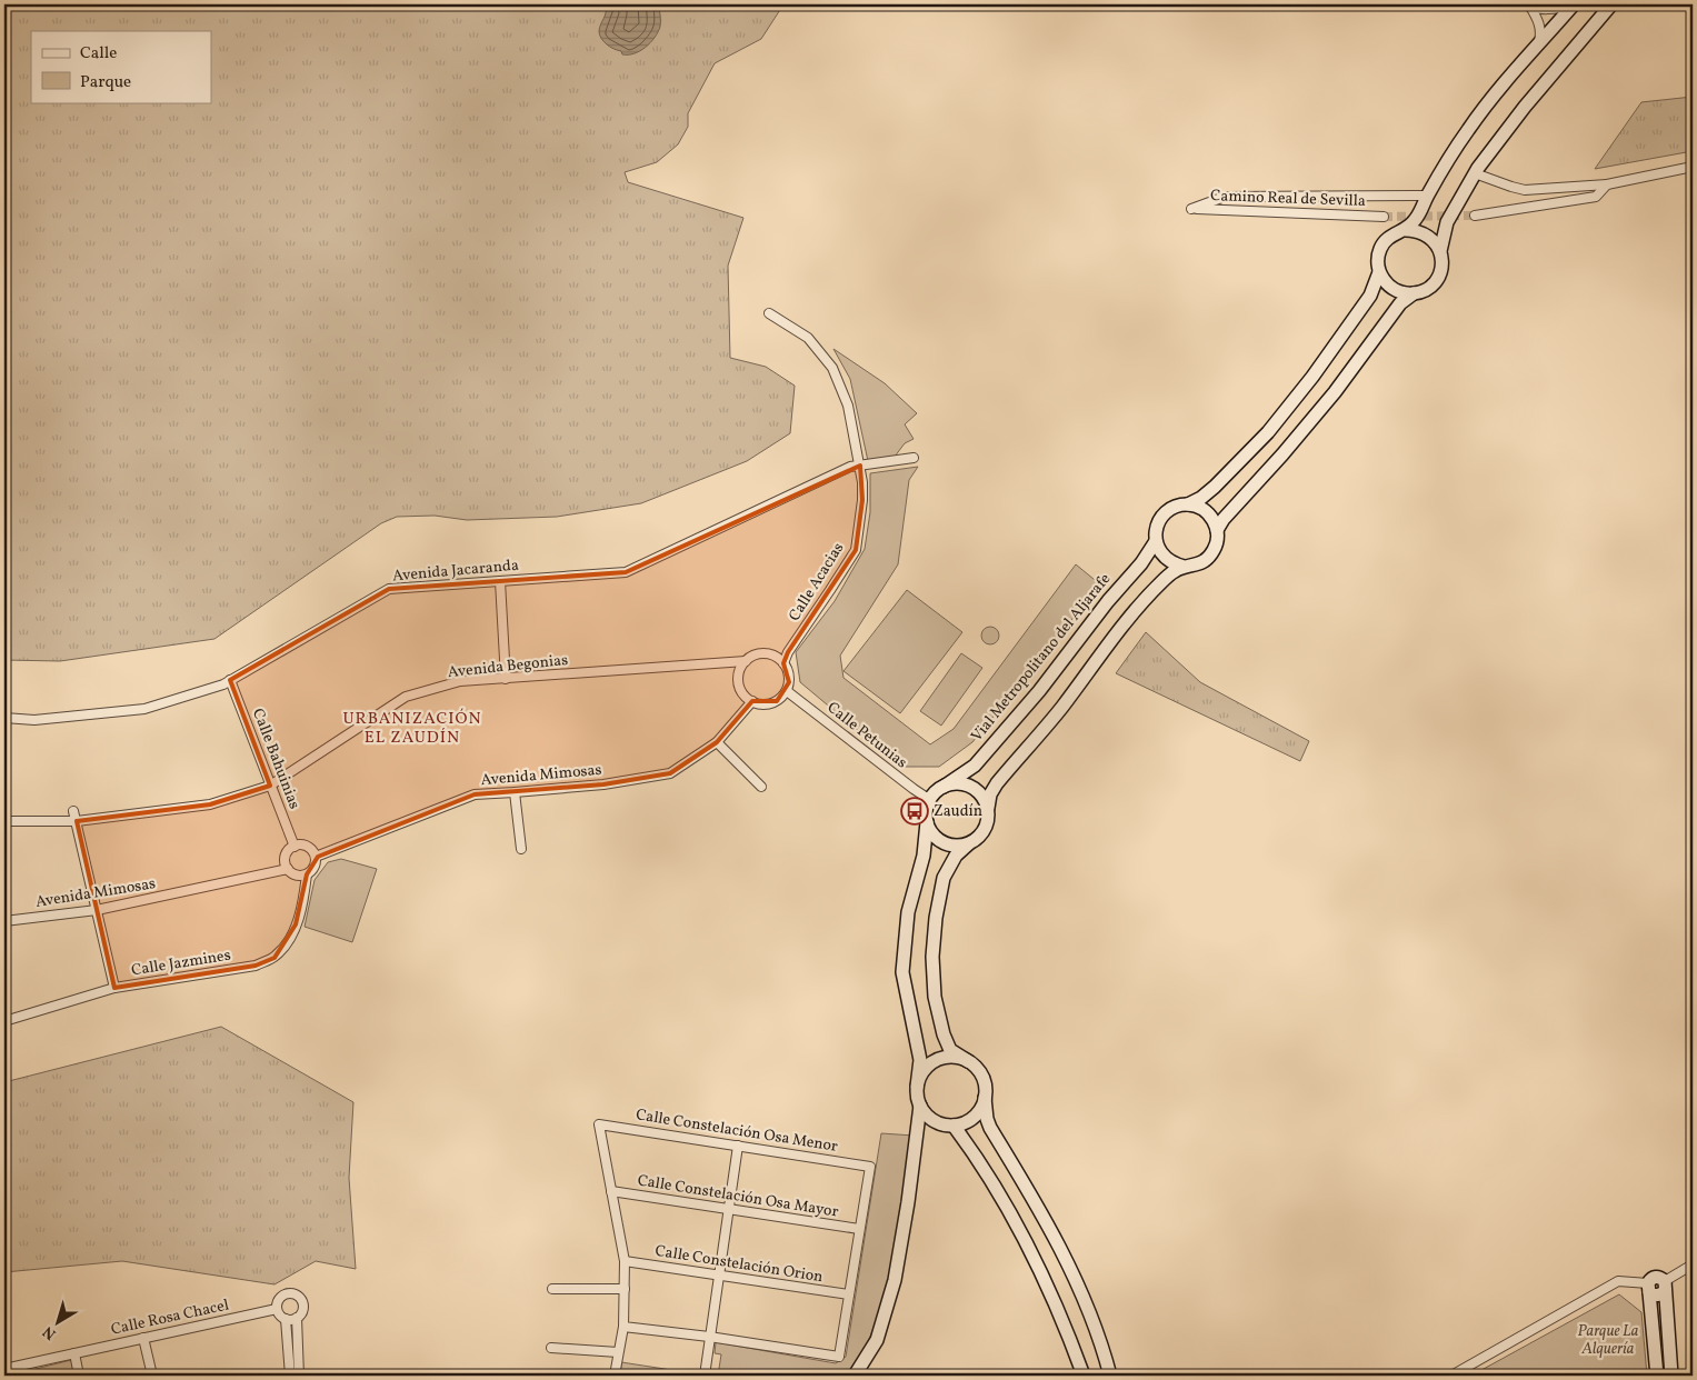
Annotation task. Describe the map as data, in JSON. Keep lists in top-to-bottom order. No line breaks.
{"streets":{"main road":["Vial Metropolitano del Aljarafe"],"street":["Camino Real de Sevilla","Avenida Jacaranda","Calle Acacias","Avenida Begonias","Calle Petunias","Calle Bahuinias","Avenida Mimosas","Calle Jazmines","Calle Constelación Osa Menor","Calle Constelación Osa Mayor","Calle Constelación Orion","Calle Rosa Chacel"]},"crossings":[["Camino Real de Sevilla","Vial Metropolitano del Aljarafe"],["Avenida Jacaranda","Calle Acacias"],["Avenida Jacaranda","Calle Bahuinias"],["Calle Acacias","Avenida Begonias"],["Calle Acacias","Calle Petunias"],["Calle Acacias","Avenida Mimosas"],["Vial Metropolitano del Aljarafe","Calle Petunias"],["Avenida Begonias","Calle Petunias"],["Avenida Begonias","Calle Bahuinias"],["Avenida Begonias","Avenida Mimosas"],["Calle Petunias","Avenida Mimosas"],["Calle Bahuinias","Avenida Mimosas"],["Calle Bahuinias","Calle Jazmines"],["Avenida Mimosas","Calle Jazmines"],["Calle Constelación Osa Menor","Calle Constelación Osa Mayor"]],"districts":["URBANIZACIÓN EL ZAUDÍN"],"parks":["Parque La Alquería"],"places":{"bus stop":["Zaudín"]},"legend":["Calle","Parque"],"north":"bottom left"}
